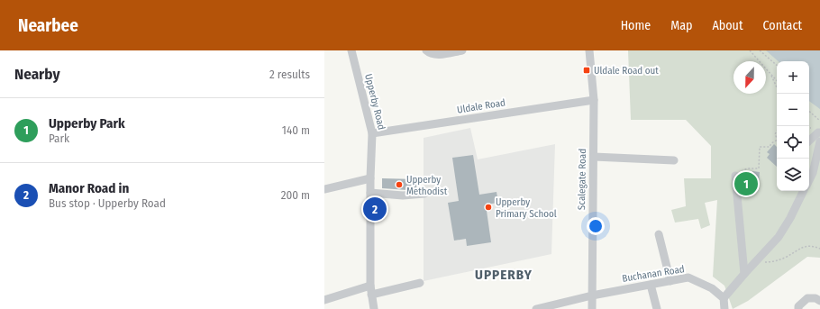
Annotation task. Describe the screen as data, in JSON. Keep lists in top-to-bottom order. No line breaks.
{"streets":{"street":["Upperby Road","Uldale Road","Scalegate Road","Buchanan Road"]},"crossings":[["Upperby Road","Uldale Road"],["Uldale Road","Scalegate Road"],["Scalegate Road","Buchanan Road"]],"districts":["UPPERBY"],"places":{"transit":["Uldale Road out"],"other":["Upperby Methodist","Upperby Primary School"]},"north":"bottom","page":{"header":"Nearbee","nav":["Home","Map","About","Contact"],"heading":["Nearby","2 results"],"map_buttons":["+","−"],"list":[{"mark":"1","name":"Upperby Park","note":"Park","value":"140 m"},{"mark":"2","name":"Manor Road in","note":"Bus stop · Upperby Road","value":"200 m"}],"pins":["1","2"]}}
